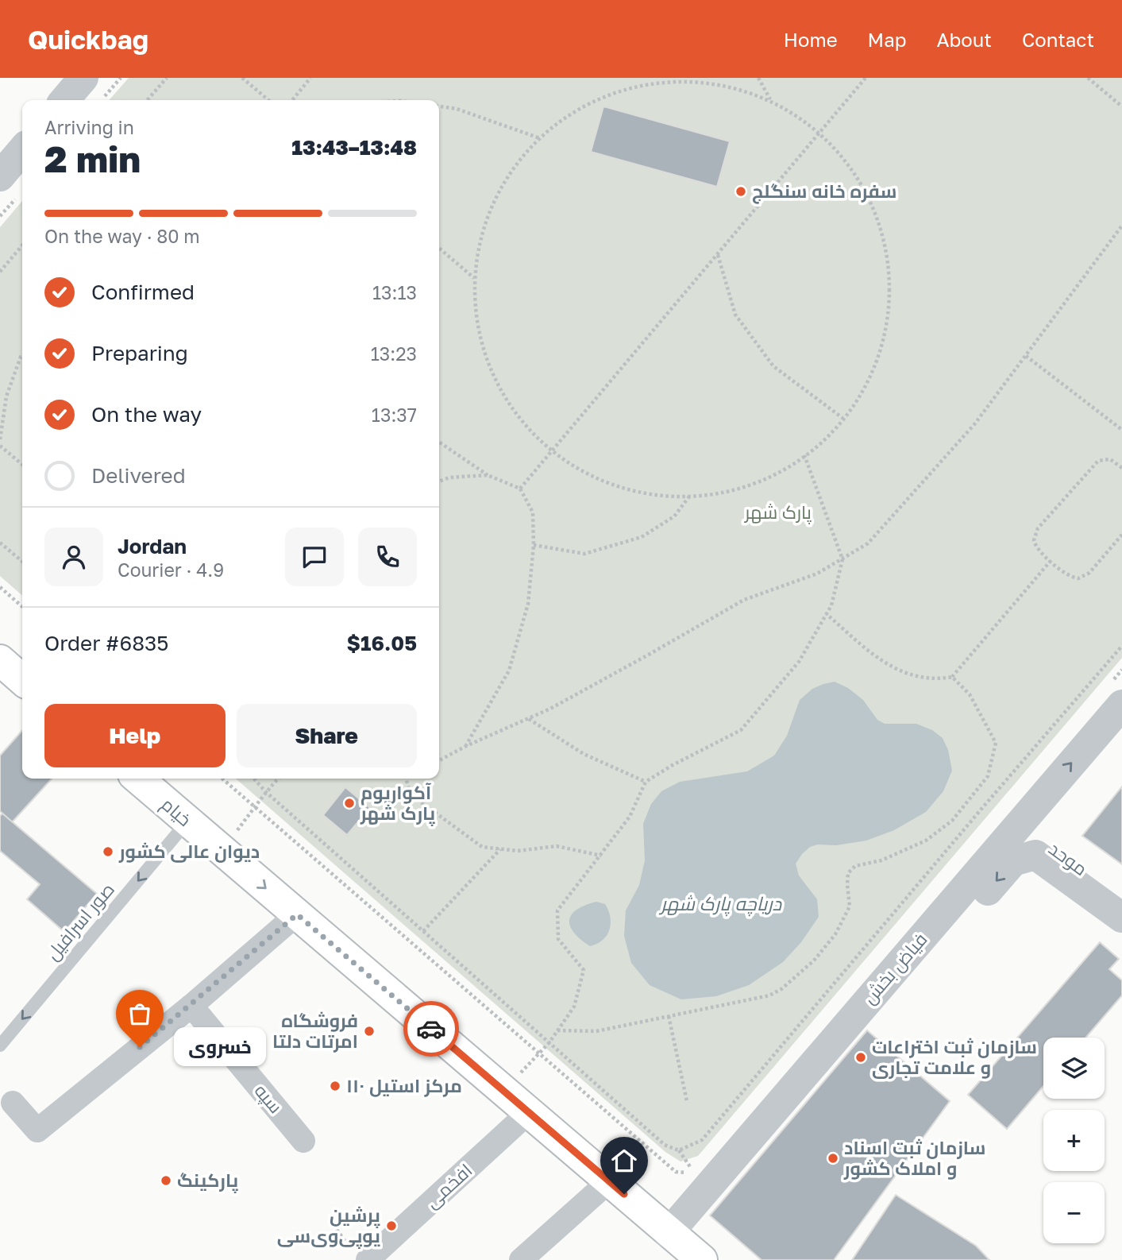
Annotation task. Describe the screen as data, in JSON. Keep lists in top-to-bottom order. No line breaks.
{"streets":{"main road":["خیام"],"street":["موحد","فیاض بخش","سپه","افخمی"],"lane":["صور اسرافیل"]},"crossings":[["خیام","صور اسرافیل"],["خیام","فیاض بخش"],["خیام","افخمی"],["موحد","فیاض بخش"]],"one_way":["صور اسرافیل"],"water":["دریاچه پارک شهر"],"parks":["پارک شهر"],"places":["سفره خانه سنگلج","آکواریوم پارک شهر","دیوان عالی کشور","فروشگاه امرتات دلتا","خسروی","سازمان ثبت اختراعات و علامت تجاری","مرکز استیل ۱۱۰","سازمان ثبت اسناد و املاک کشور","پارکینگ","پرشین یو‌پی‌وی‌سی"],"page":{"header":"Quickbag","nav":["Home","Map","About","Contact"],"heading":["2 min","Arriving in","13:43–13:48"],"panel":["Jordan","Courier · 4.9","Order #6835","$16.05"],"bar":"On the way · 80 m","list":[["Confirmed","13:13"],["Preparing","13:23"],["On the way","13:37"],"Delivered"],"buttons":["Help","Share"],"bubble":"خسروی","map_buttons":["+","−"]}}
